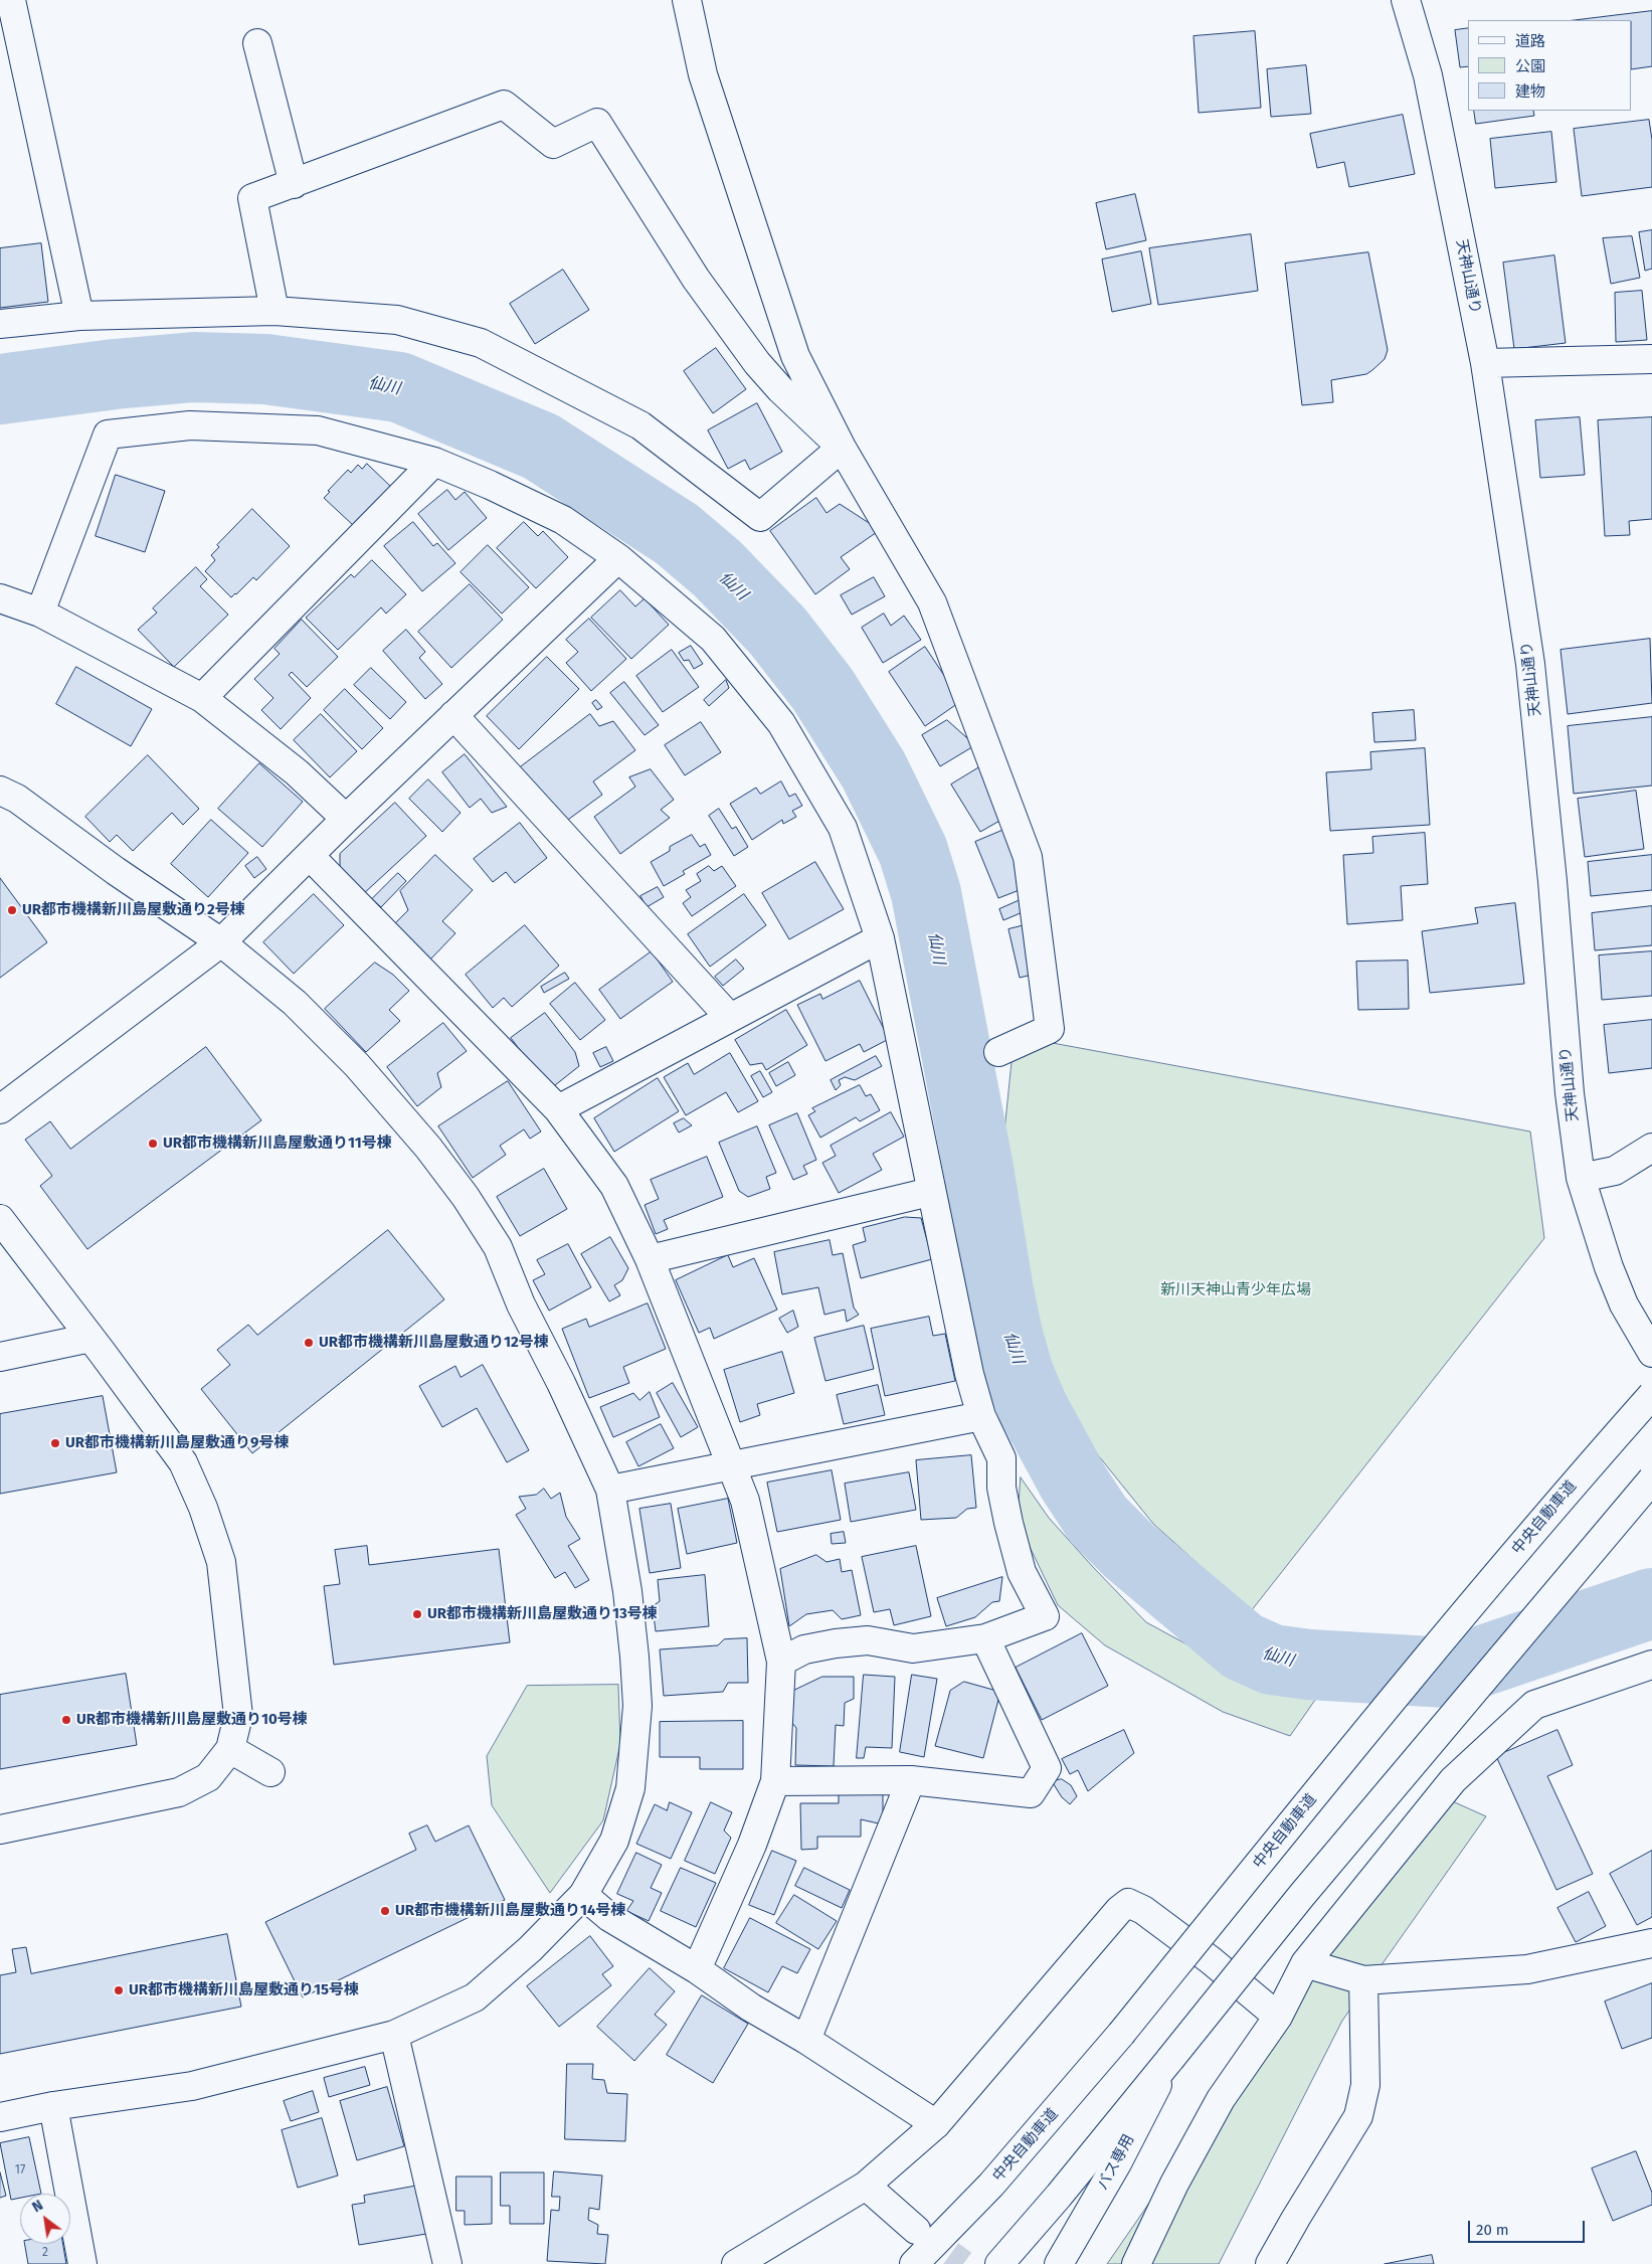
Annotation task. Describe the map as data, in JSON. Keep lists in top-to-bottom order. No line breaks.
{"streets":{"main road":["天神山通り","中央自動車道","バス専用"]},"water":["仙川"],"parks":["新川天神山青少年広場"],"places":["UR都市機構新川島屋敷通り2号棟","UR都市機構新川島屋敷通り11号棟","UR都市機構新川島屋敷通り12号棟","UR都市機構新川島屋敷通り9号棟","UR都市機構新川島屋敷通り13号棟","UR都市機構新川島屋敷通り10号棟","UR都市機構新川島屋敷通り14号棟","UR都市機構新川島屋敷通り15号棟"],"house_numbers":["17","2"],"legend":["道路","公園","建物"],"scale_bar":"20 m","north":"top left"}
